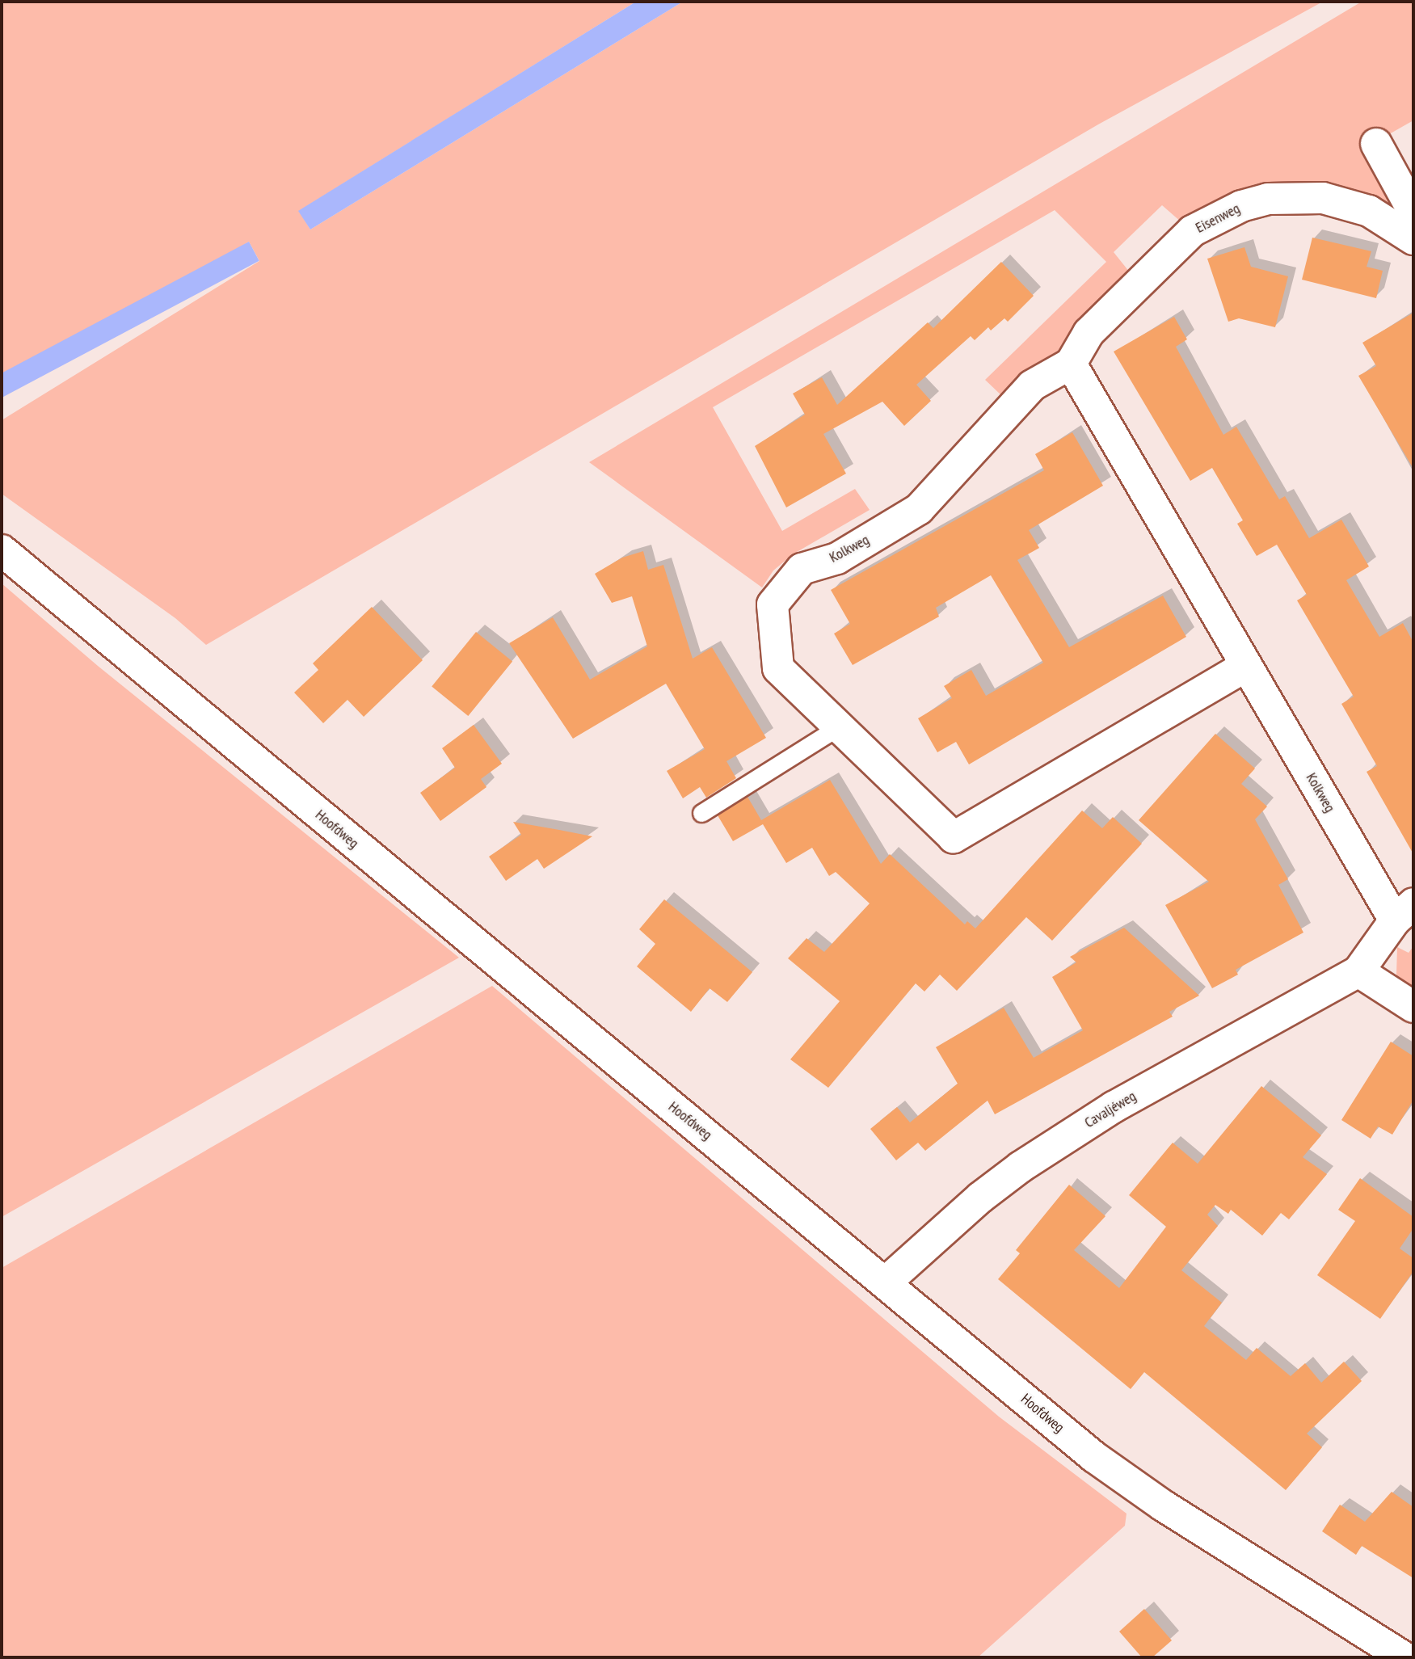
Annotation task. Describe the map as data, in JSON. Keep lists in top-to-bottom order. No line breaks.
{"streets":{"street":["Eisenweg","Kolkweg","Hoofdweg","Cavaljéweg"]},"crossings":[["Eisenweg","Kolkweg"],["Kolkweg","Cavaljéweg"],["Hoofdweg","Cavaljéweg"]]}
